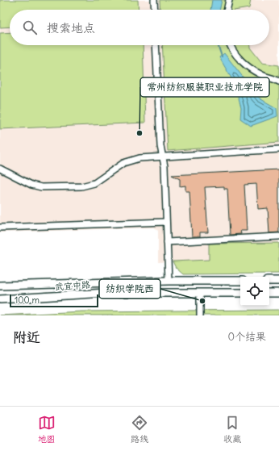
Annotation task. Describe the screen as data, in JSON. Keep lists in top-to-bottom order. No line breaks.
{"streets":{"main road":["武宜中路"]},"places":["常州纺织服装职业技术学院","纺织学院西"],"scale_bar":"100 m","page":{"search":"搜索地点","scale":"100 m","heading":["附近","0个结果"],"nav":["地图","路线","收藏"]}}
